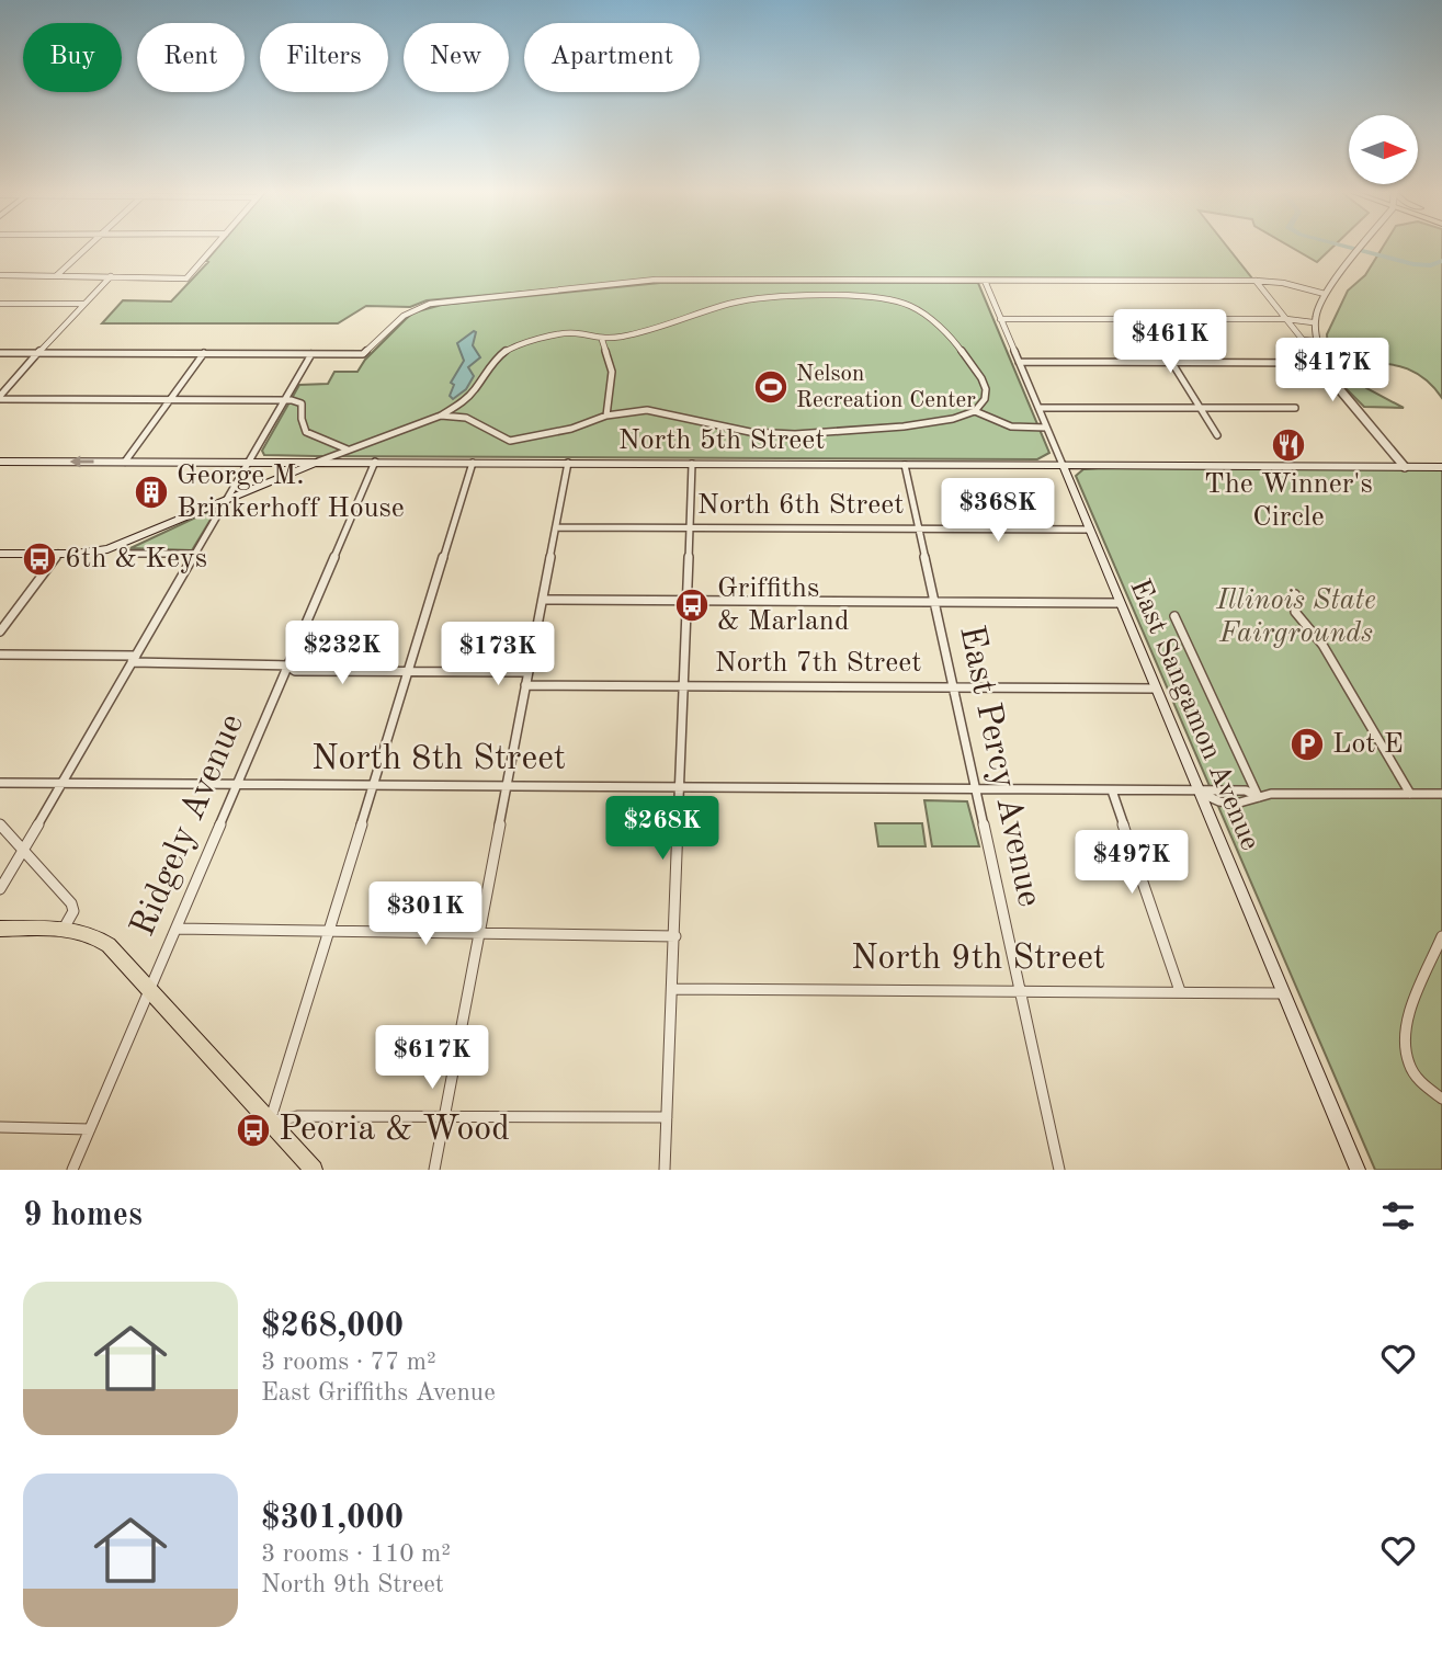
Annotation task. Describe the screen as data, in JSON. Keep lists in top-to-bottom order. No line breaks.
{"streets":{"main road":["North 5th Street","East Sangamon Avenue"],"street":["North 6th Street","North 7th Street","North 8th Street","East Percy Avenue","Ridgely Avenue","North 9th Street"]},"crossings":[["North 5th Street","East Sangamon Avenue"],["North 5th Street","East Percy Avenue"],["North 5th Street","Ridgely Avenue"],["North 6th Street","East Sangamon Avenue"],["North 6th Street","East Percy Avenue"],["North 7th Street","East Sangamon Avenue"],["North 7th Street","East Percy Avenue"],["East Sangamon Avenue","North 8th Street"],["East Sangamon Avenue","North 9th Street"],["North 8th Street","East Percy Avenue"],["North 8th Street","Ridgely Avenue"],["East Percy Avenue","North 9th Street"]],"parks":["Illinois State Fairgrounds"],"places":{"sports":["Nelson Recreation Center"],"restaurant":["The Winner's Circle"],"building":["George M. Brinkerhoff House"],"bus stop":["6th & Keys","Griffiths & Marland","Peoria & Wood"],"parking":["Lot E"]},"north":"right","page":{"chip":["Buy","Rent","Filters","New","Apartment"],"price":["$461K","$417K","$368K","$232K","$173K","$268K","$497K","$301K","$617K"],"heading":"9 homes","list":[{"name":"$268,000","note":"3 rooms · 77 m² · East Griffiths Avenue"},{"name":"$301,000","note":"3 rooms · 110 m² · North 9th Street"}]}}
